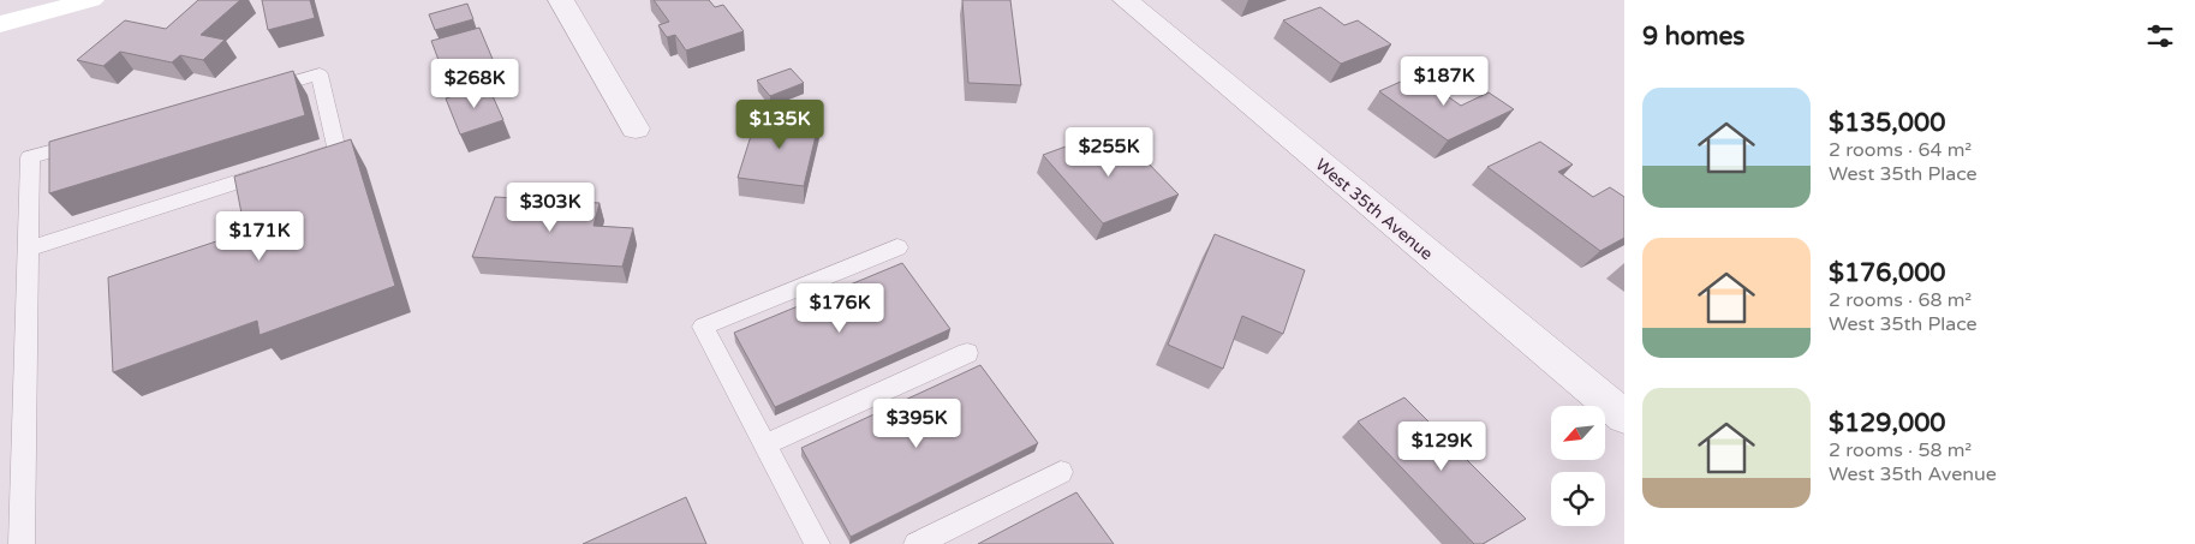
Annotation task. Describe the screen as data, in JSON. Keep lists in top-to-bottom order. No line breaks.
{"streets":{"street":["West 35th Avenue"]},"north":"bottom left","page":{"heading":"9 homes","price":["$187K","$268K","$135K","$255K","$303K","$171K","$176K","$395K","$129K"],"list":[{"name":"$135,000","note":"2 rooms · 64 m² · West 35th Place"},{"name":"$176,000","note":"2 rooms · 68 m² · West 35th Place"},{"name":"$129,000","note":"2 rooms · 58 m² · West 35th Avenue"}]}}
